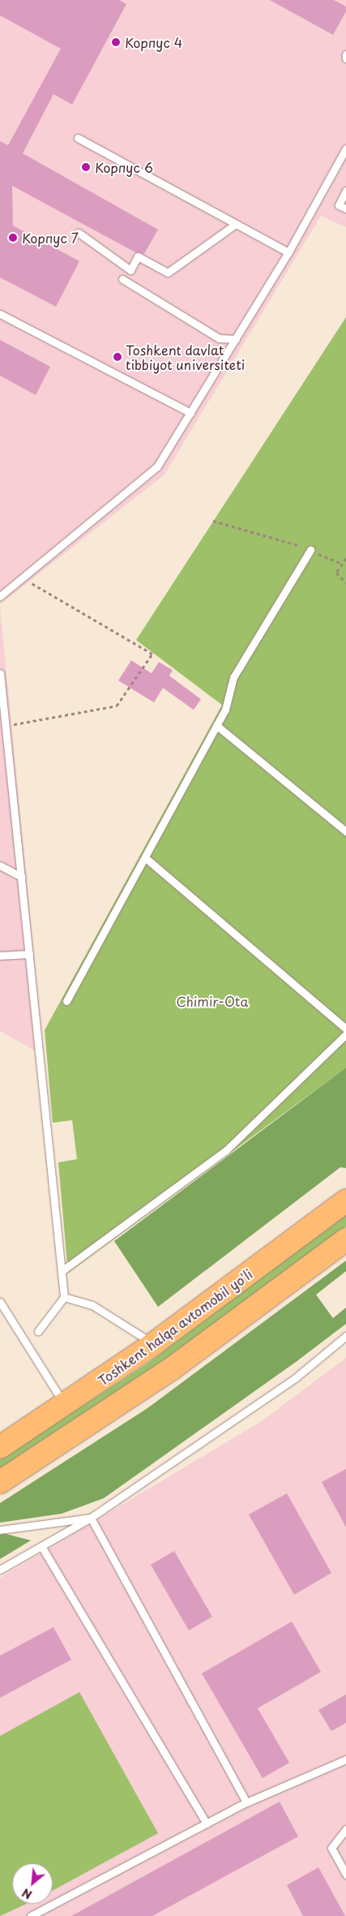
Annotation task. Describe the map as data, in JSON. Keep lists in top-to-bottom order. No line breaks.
{"streets":{"highway":["Toshkent halqa avtomobil yo'li"]},"parks":["Chimir-Ota"],"places":["Корпус 4","Корпус 6","Корпус 7","Toshkent davlat tibbiyot universiteti"],"north":"bottom left"}
